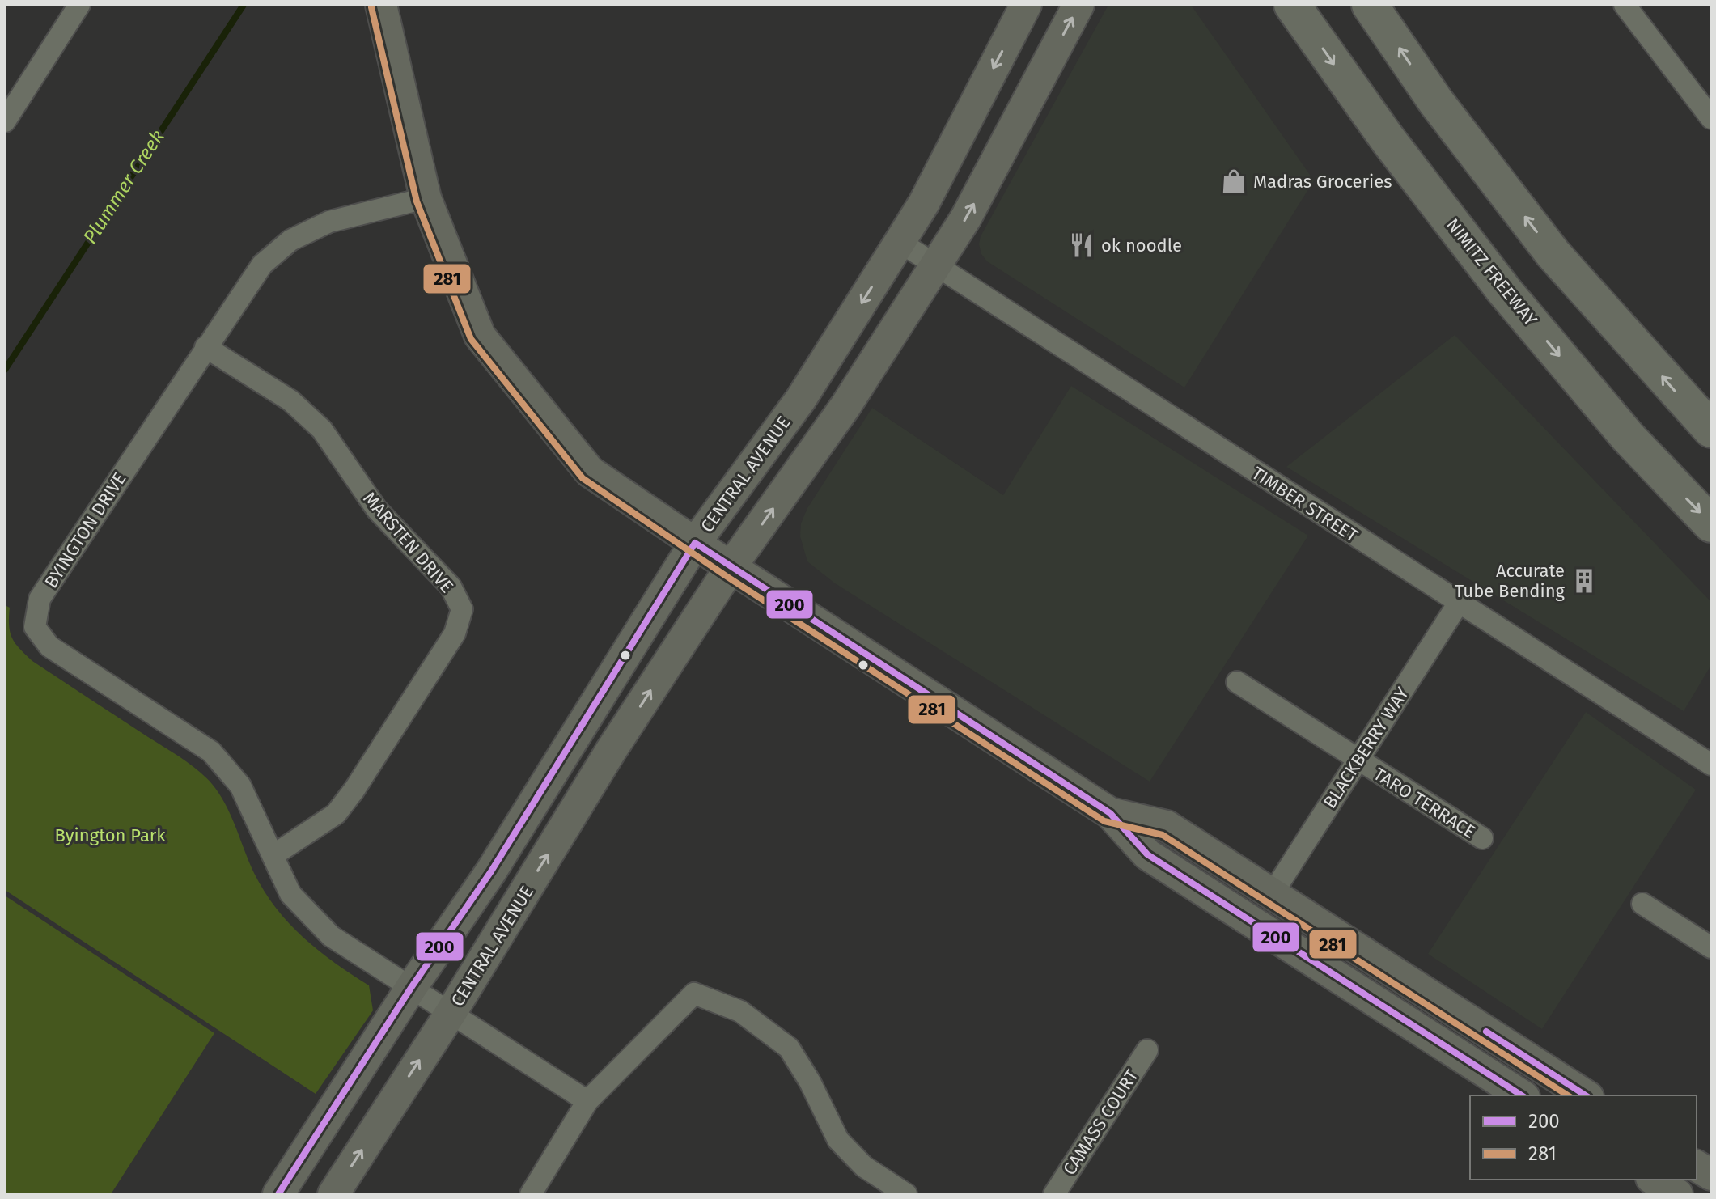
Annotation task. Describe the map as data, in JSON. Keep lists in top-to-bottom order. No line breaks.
{"streets":{"highway":["NIMITZ FREEWAY"],"main road":["CENTRAL AVENUE"],"street":["TIMBER STREET","BYINGTON DRIVE","MARSTEN DRIVE","BLACKBERRY WAY","TARO TERRACE","CAMASS COURT"]},"crossings":[["CENTRAL AVENUE","TIMBER STREET"],["CENTRAL AVENUE","BYINGTON DRIVE"],["TIMBER STREET","BLACKBERRY WAY"],["BYINGTON DRIVE","MARSTEN DRIVE"],["BLACKBERRY WAY","TARO TERRACE"]],"water":["Plummer Creek"],"parks":["Byington Park"],"places":{"shop":["Madras Groceries"],"restaurant":["ok noodle"],"building":["Accurate Tube Bending"]},"lines":["transit line 281","transit line 200"],"legend":["200","281"]}
